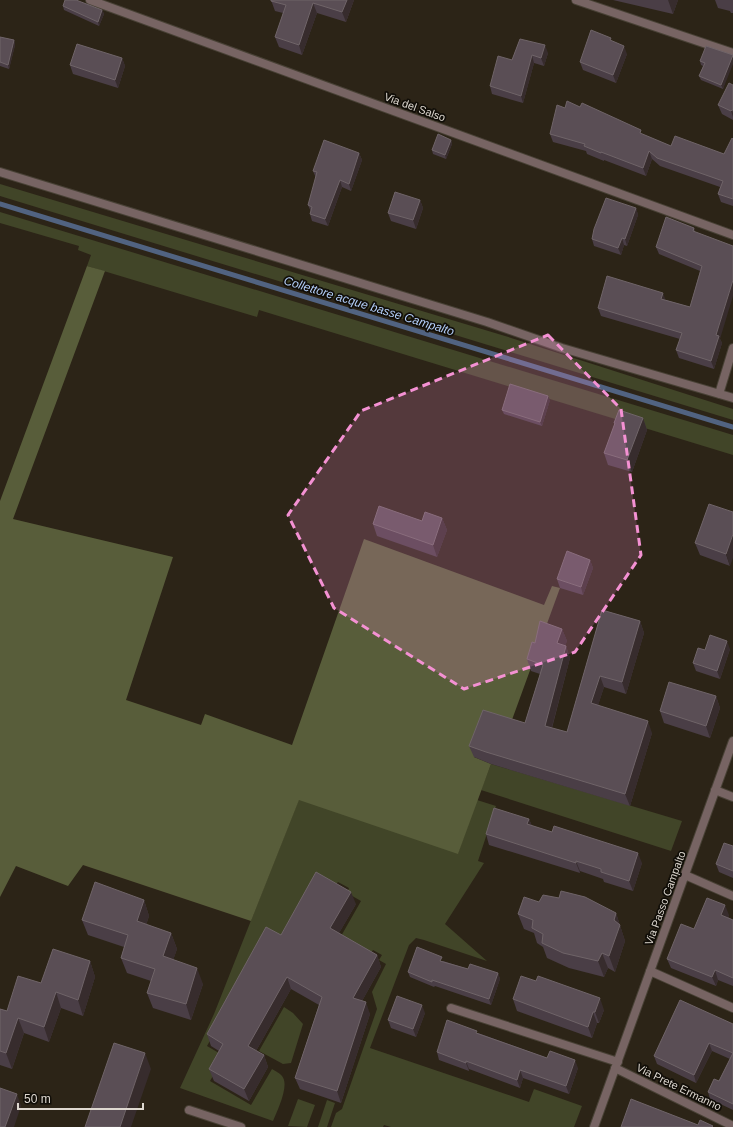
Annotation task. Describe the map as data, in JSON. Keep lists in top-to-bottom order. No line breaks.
{"streets":{"street":["Via del Salso","Via Passo Campalto","Via Prete Ermanno"]},"crossings":[["Via Passo Campalto","Via Prete Ermanno"]],"water":["Collettore acque basse Campalto"],"scale_bar":"50 m"}
